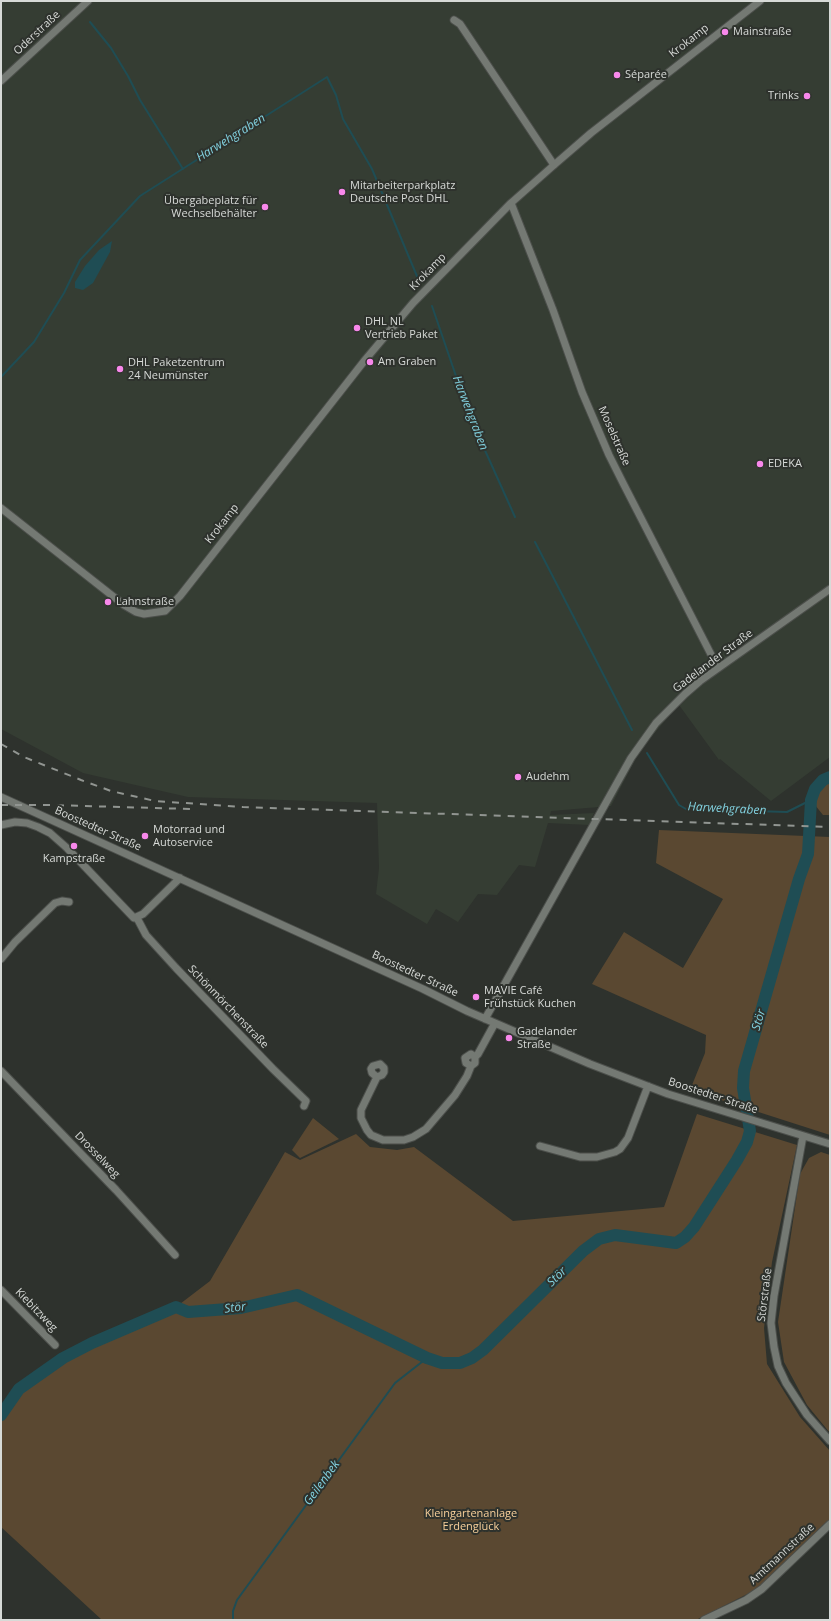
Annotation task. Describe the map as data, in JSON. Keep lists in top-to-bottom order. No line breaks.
{"streets":{"street":["Oderstraße","Krokamp","Moselstraße","Gadelander Straße","Boostedter Straße","Schönmörchenstraße","Drosselweg","Störstraße","Kiebitzweg","Amtmannstraße"]},"crossings":[["Krokamp","Moselstraße"],["Moselstraße","Gadelander Straße"],["Gadelander Straße","Boostedter Straße"],["Boostedter Straße","Störstraße"]],"water":["Harwehgraben","Stör","Geilenbek"],"parks":["Kleingartenanlage Erdenglück"],"places":["Mainstraße","Séparée","Trinks","Mitarbeiterparkplatz Deutsche Post DHL","Übergabeplatz für Wechselbehälter","DHL NL Vertrieb Paket","Am Graben","DHL Paketzentrum 24 Neumünster","EDEKA","Lahnstraße","Audehm","Motorrad und Autoservice","Kampstraße","MAVIE Café Frühstück Kuchen","Gadelander Straße"]}
